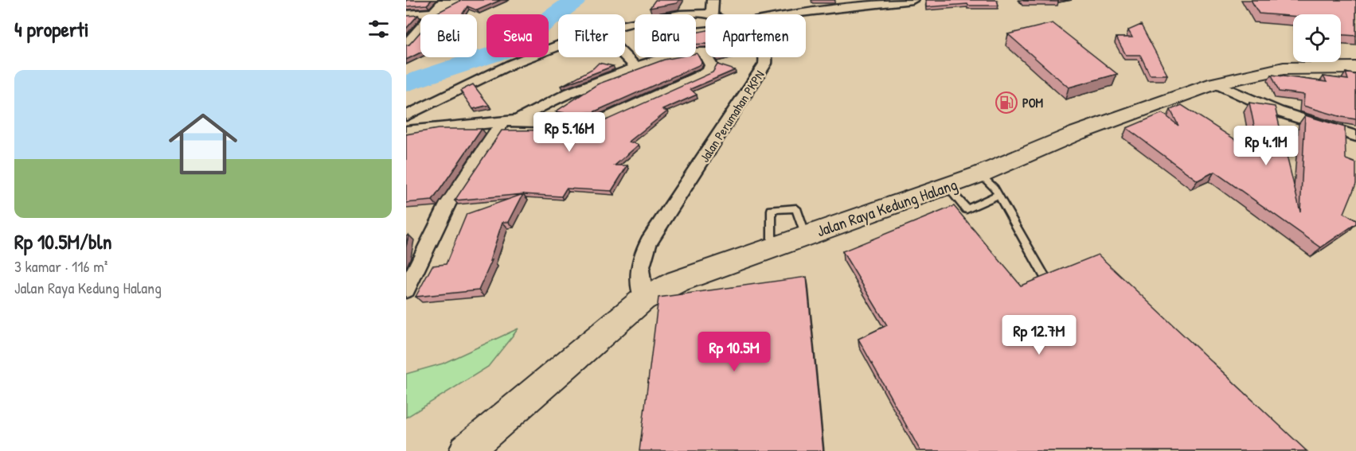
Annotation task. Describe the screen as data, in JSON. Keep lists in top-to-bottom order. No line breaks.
{"streets":{"main road":["Jalan Raya Kedung Halang"],"street":["Jalan Perumahan PKPN"]},"crossings":[["Jalan Perumahan PKPN","Jalan Raya Kedung Halang"]],"places":{"fuel station":["POM"]},"page":{"heading":"4 properti","chip":["Beli","Sewa","Filter","Baru","Apartemen"],"list":[{"name":"Rp 10.5M/bln","note":"3 kamar · 116 m² · Jalan Raya Kedung Halang"}],"price":["Rp 5.16M","Rp 4.1M","Rp 12.7M","Rp 10.5M"]}}
